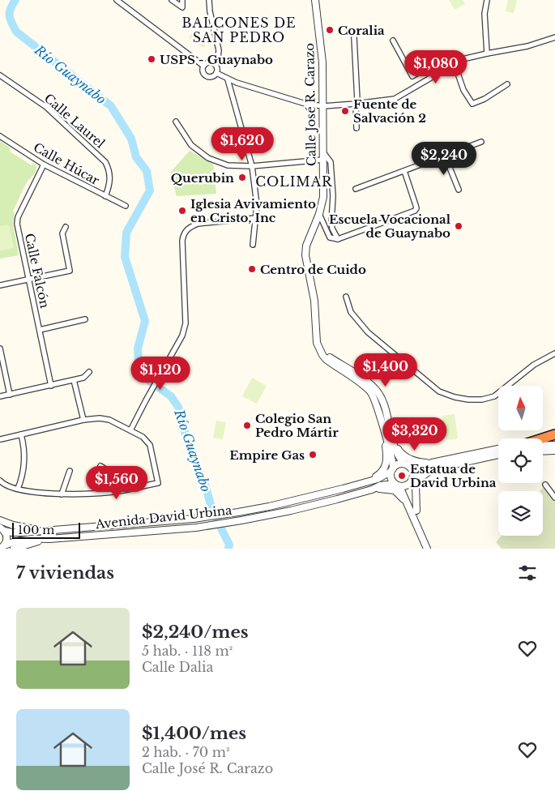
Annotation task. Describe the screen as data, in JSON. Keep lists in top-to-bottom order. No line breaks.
{"streets":{"street":["Calle José R. Carazo","Calle Laurel","Calle Húcar","Calle Falcón","Avenida David Urbina"]},"crossings":[["Calle Laurel","Calle Húcar"],["Calle Húcar","Calle Falcón"]],"districts":["BALCONES DE SAN PEDRO","COLIMAR"],"water":["Río Guaynabo"],"places":["Coralia","USPS - Guaynabo","Fuente de Salvación 2","Querubin","Iglesia Avivamiento en Cristo, Inc","Escuela Vocacional de Guaynabo","Centro de Cuido","Colegio San Pedro Mártir","Empire Gas","Estatua de David Urbina"],"scale_bar":"100 m","north":"top","page":{"price":["$1,080","$1,620","$2,240","$1,400","$1,120","$3,320","$1,560"],"scale":"100 m","heading":"7 viviendas","list":[{"name":"$2,240/mes","note":"5 hab. · 118 m² · Calle Dalia"},{"name":"$1,400/mes","note":"2 hab. · 70 m² · Calle José R. Carazo"}]}}
